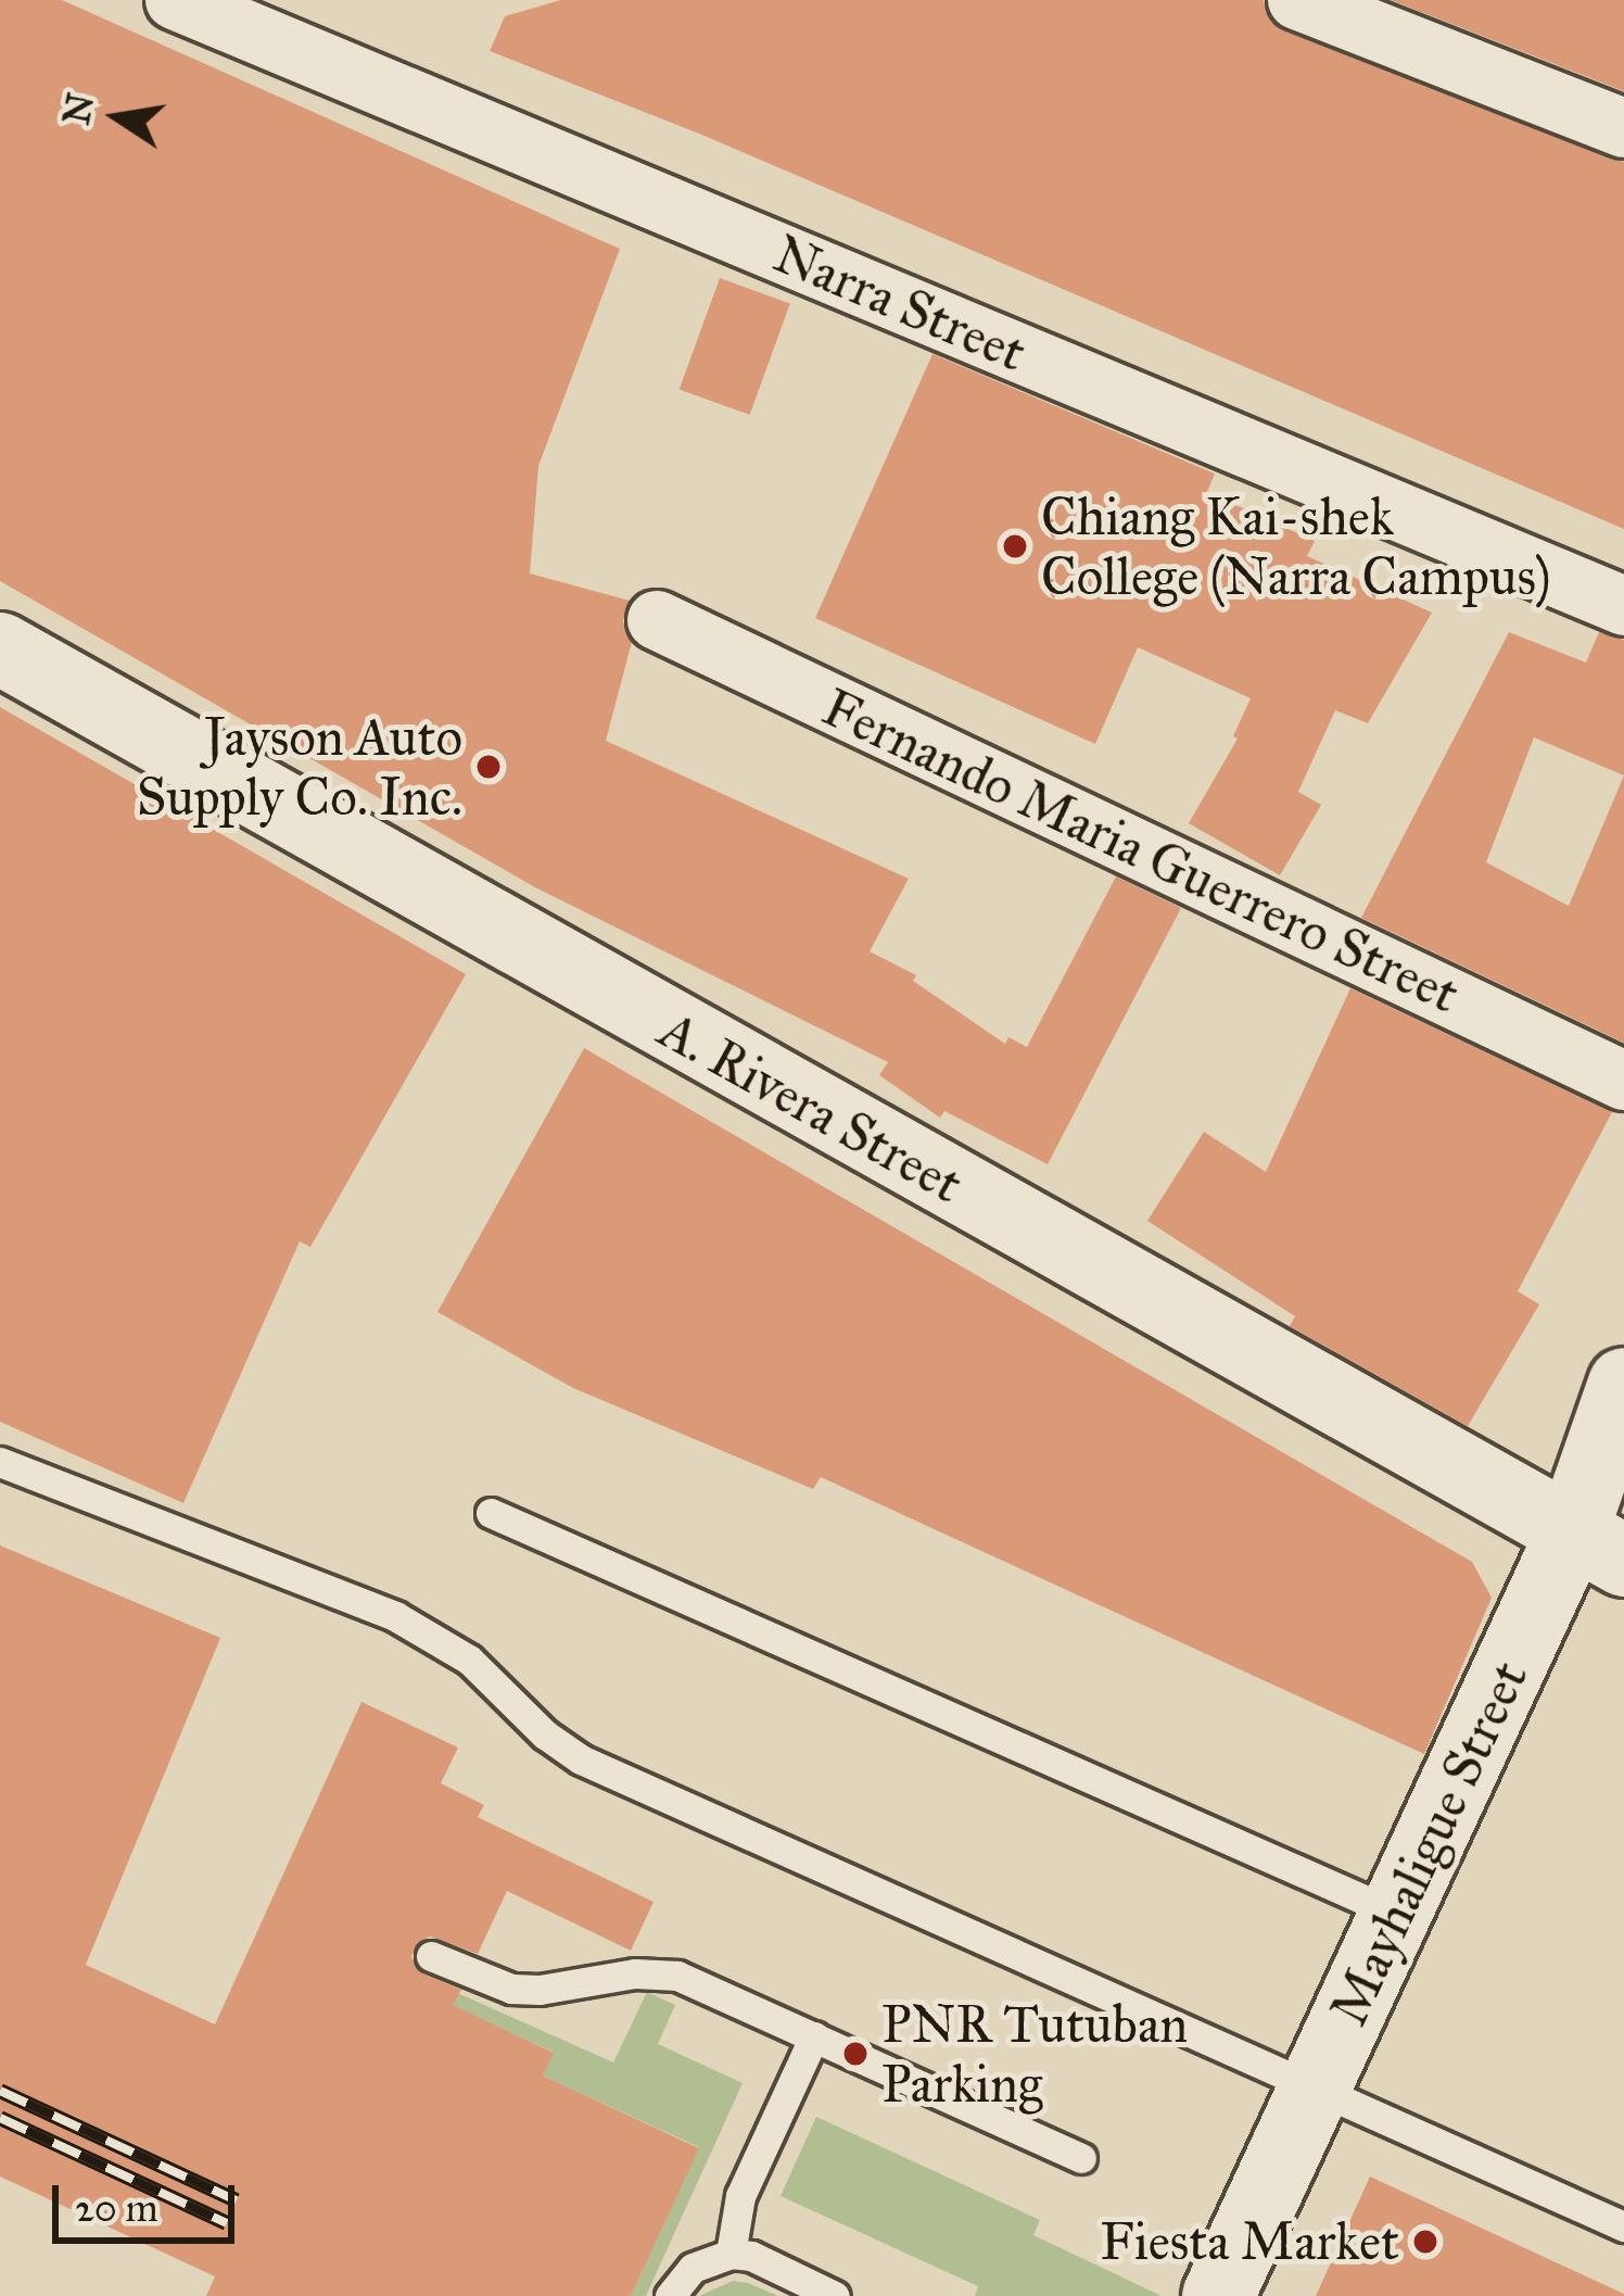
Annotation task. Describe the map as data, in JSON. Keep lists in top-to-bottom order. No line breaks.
{"streets":{"street":["Narra Street","Fernando Maria Guerrero Street","A. Rivera Street","Mayhaligue Street"]},"crossings":[["A. Rivera Street","Mayhaligue Street"]],"places":["Chiang Kai-shek College (Narra Campus)","Jayson Auto Supply Co. Inc.","PNR Tutuban Parking","Fiesta Market"],"scale_bar":"20 m","north":"left"}
